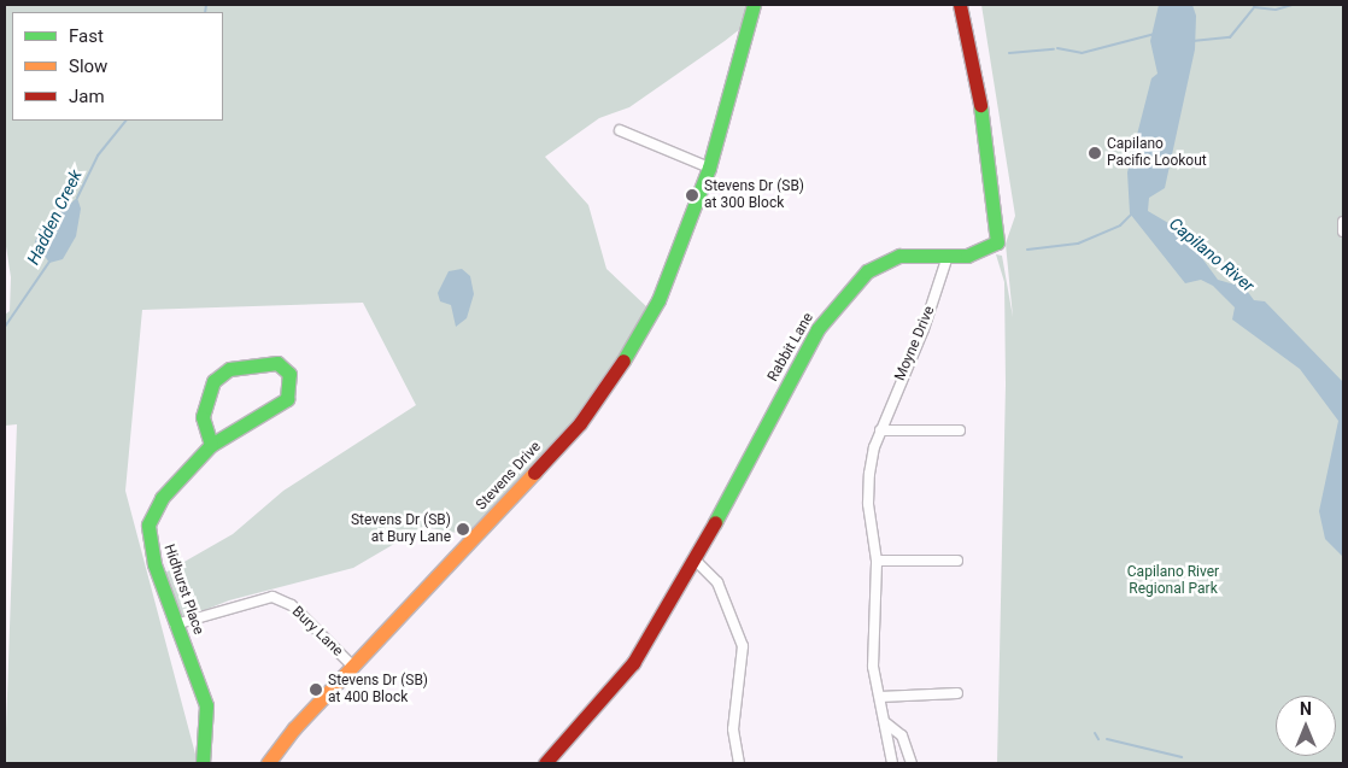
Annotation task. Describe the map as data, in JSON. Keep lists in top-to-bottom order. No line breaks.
{"streets":{"street":["Moyne Drive","Rabbit Lane","Stevens Drive","Hidhurst Place","Bury Lane"]},"crossings":[["Moyne Drive","Rabbit Lane"],["Stevens Drive","Bury Lane"],["Hidhurst Place","Bury Lane"]],"water":["Hadden Creek","Capilano River"],"parks":["Capilano River Regional Park"],"places":["Capilano Pacific Lookout","Stevens Dr (SB) at 300 Block","Stevens Dr (SB) at Bury Lane","Stevens Dr (SB) at 400 Block"],"legend":["Fast","Slow","Jam"],"north":"top"}
